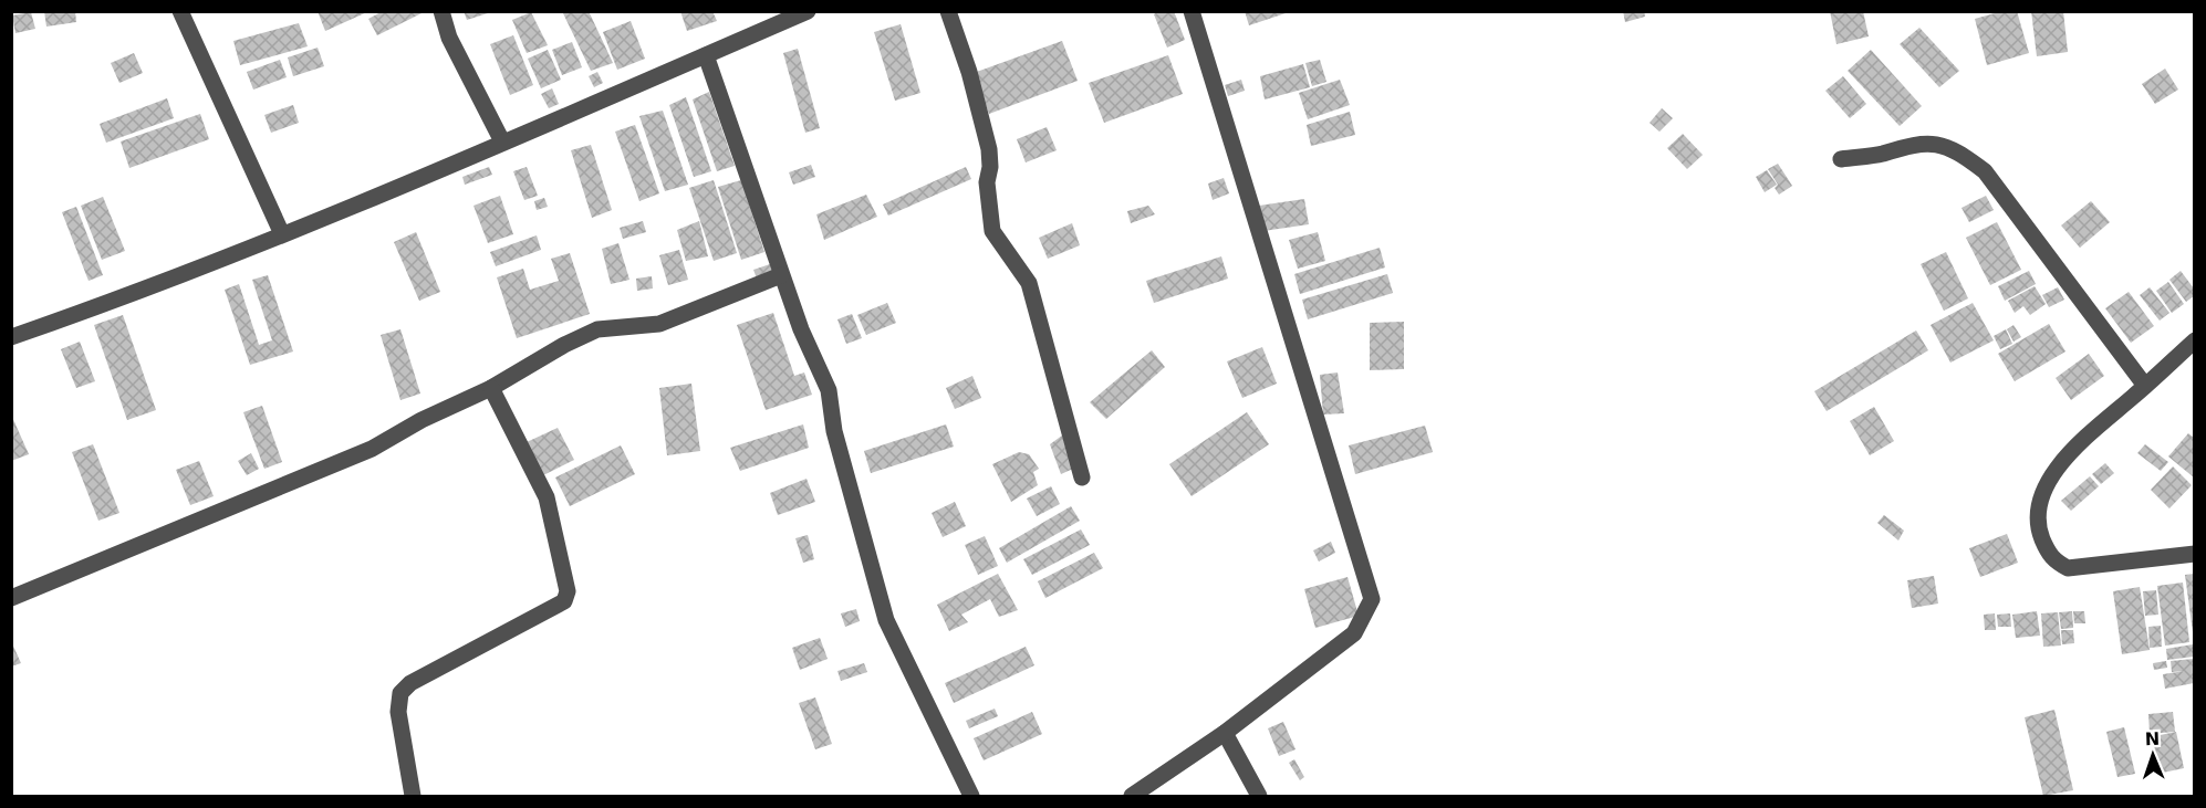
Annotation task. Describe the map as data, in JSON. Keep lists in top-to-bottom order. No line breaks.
{"north":"top"}
